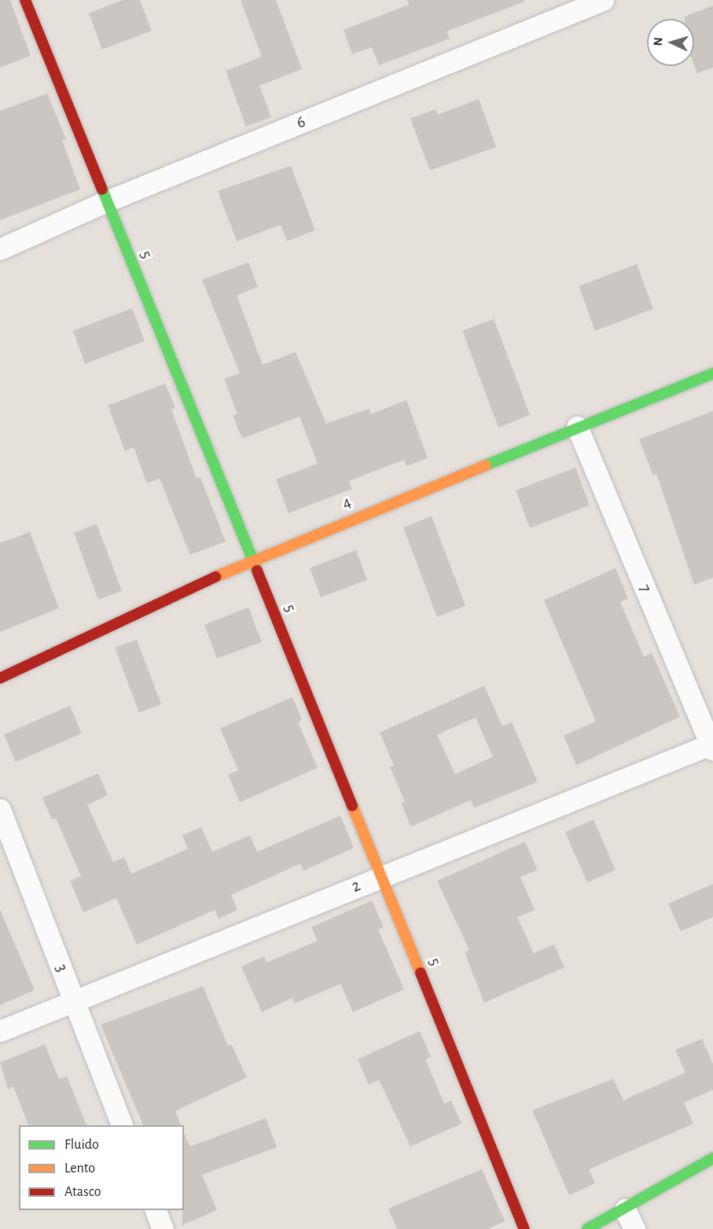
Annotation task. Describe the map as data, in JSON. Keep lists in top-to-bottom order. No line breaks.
{"streets":{"street":["6","5","4","7","2","3"]},"crossings":[["6","5"],["5","4"],["5","2"],["4","7"],["7","2"],["2","3"]],"legend":["Fluido","Lento","Atasco"],"north":"left"}
